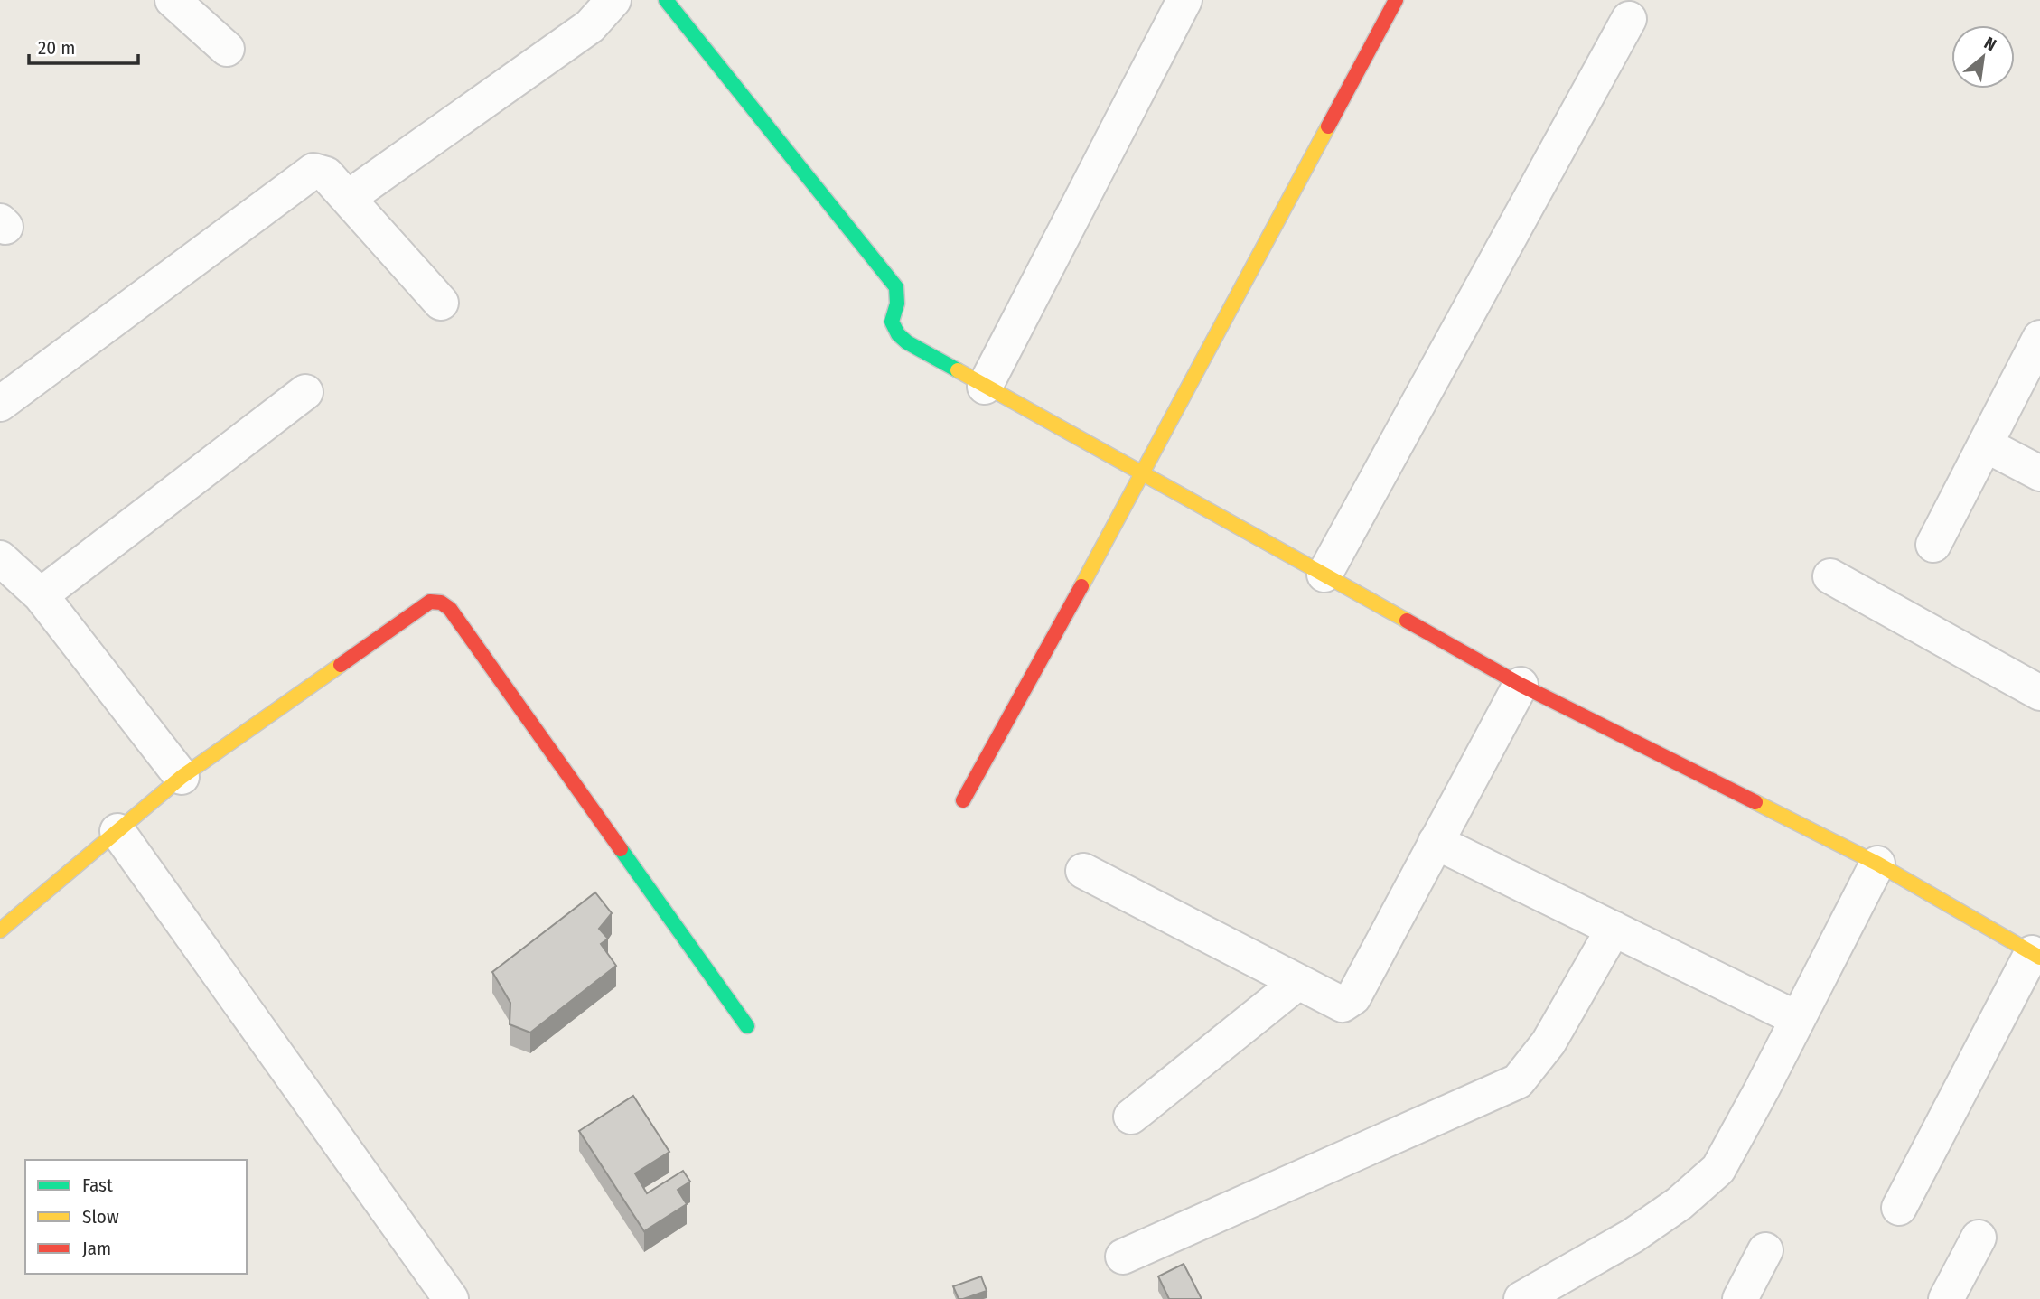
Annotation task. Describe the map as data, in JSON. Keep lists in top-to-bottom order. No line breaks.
{"legend":["Fast","Slow","Jam"],"scale_bar":"20 m","north":"top right"}
